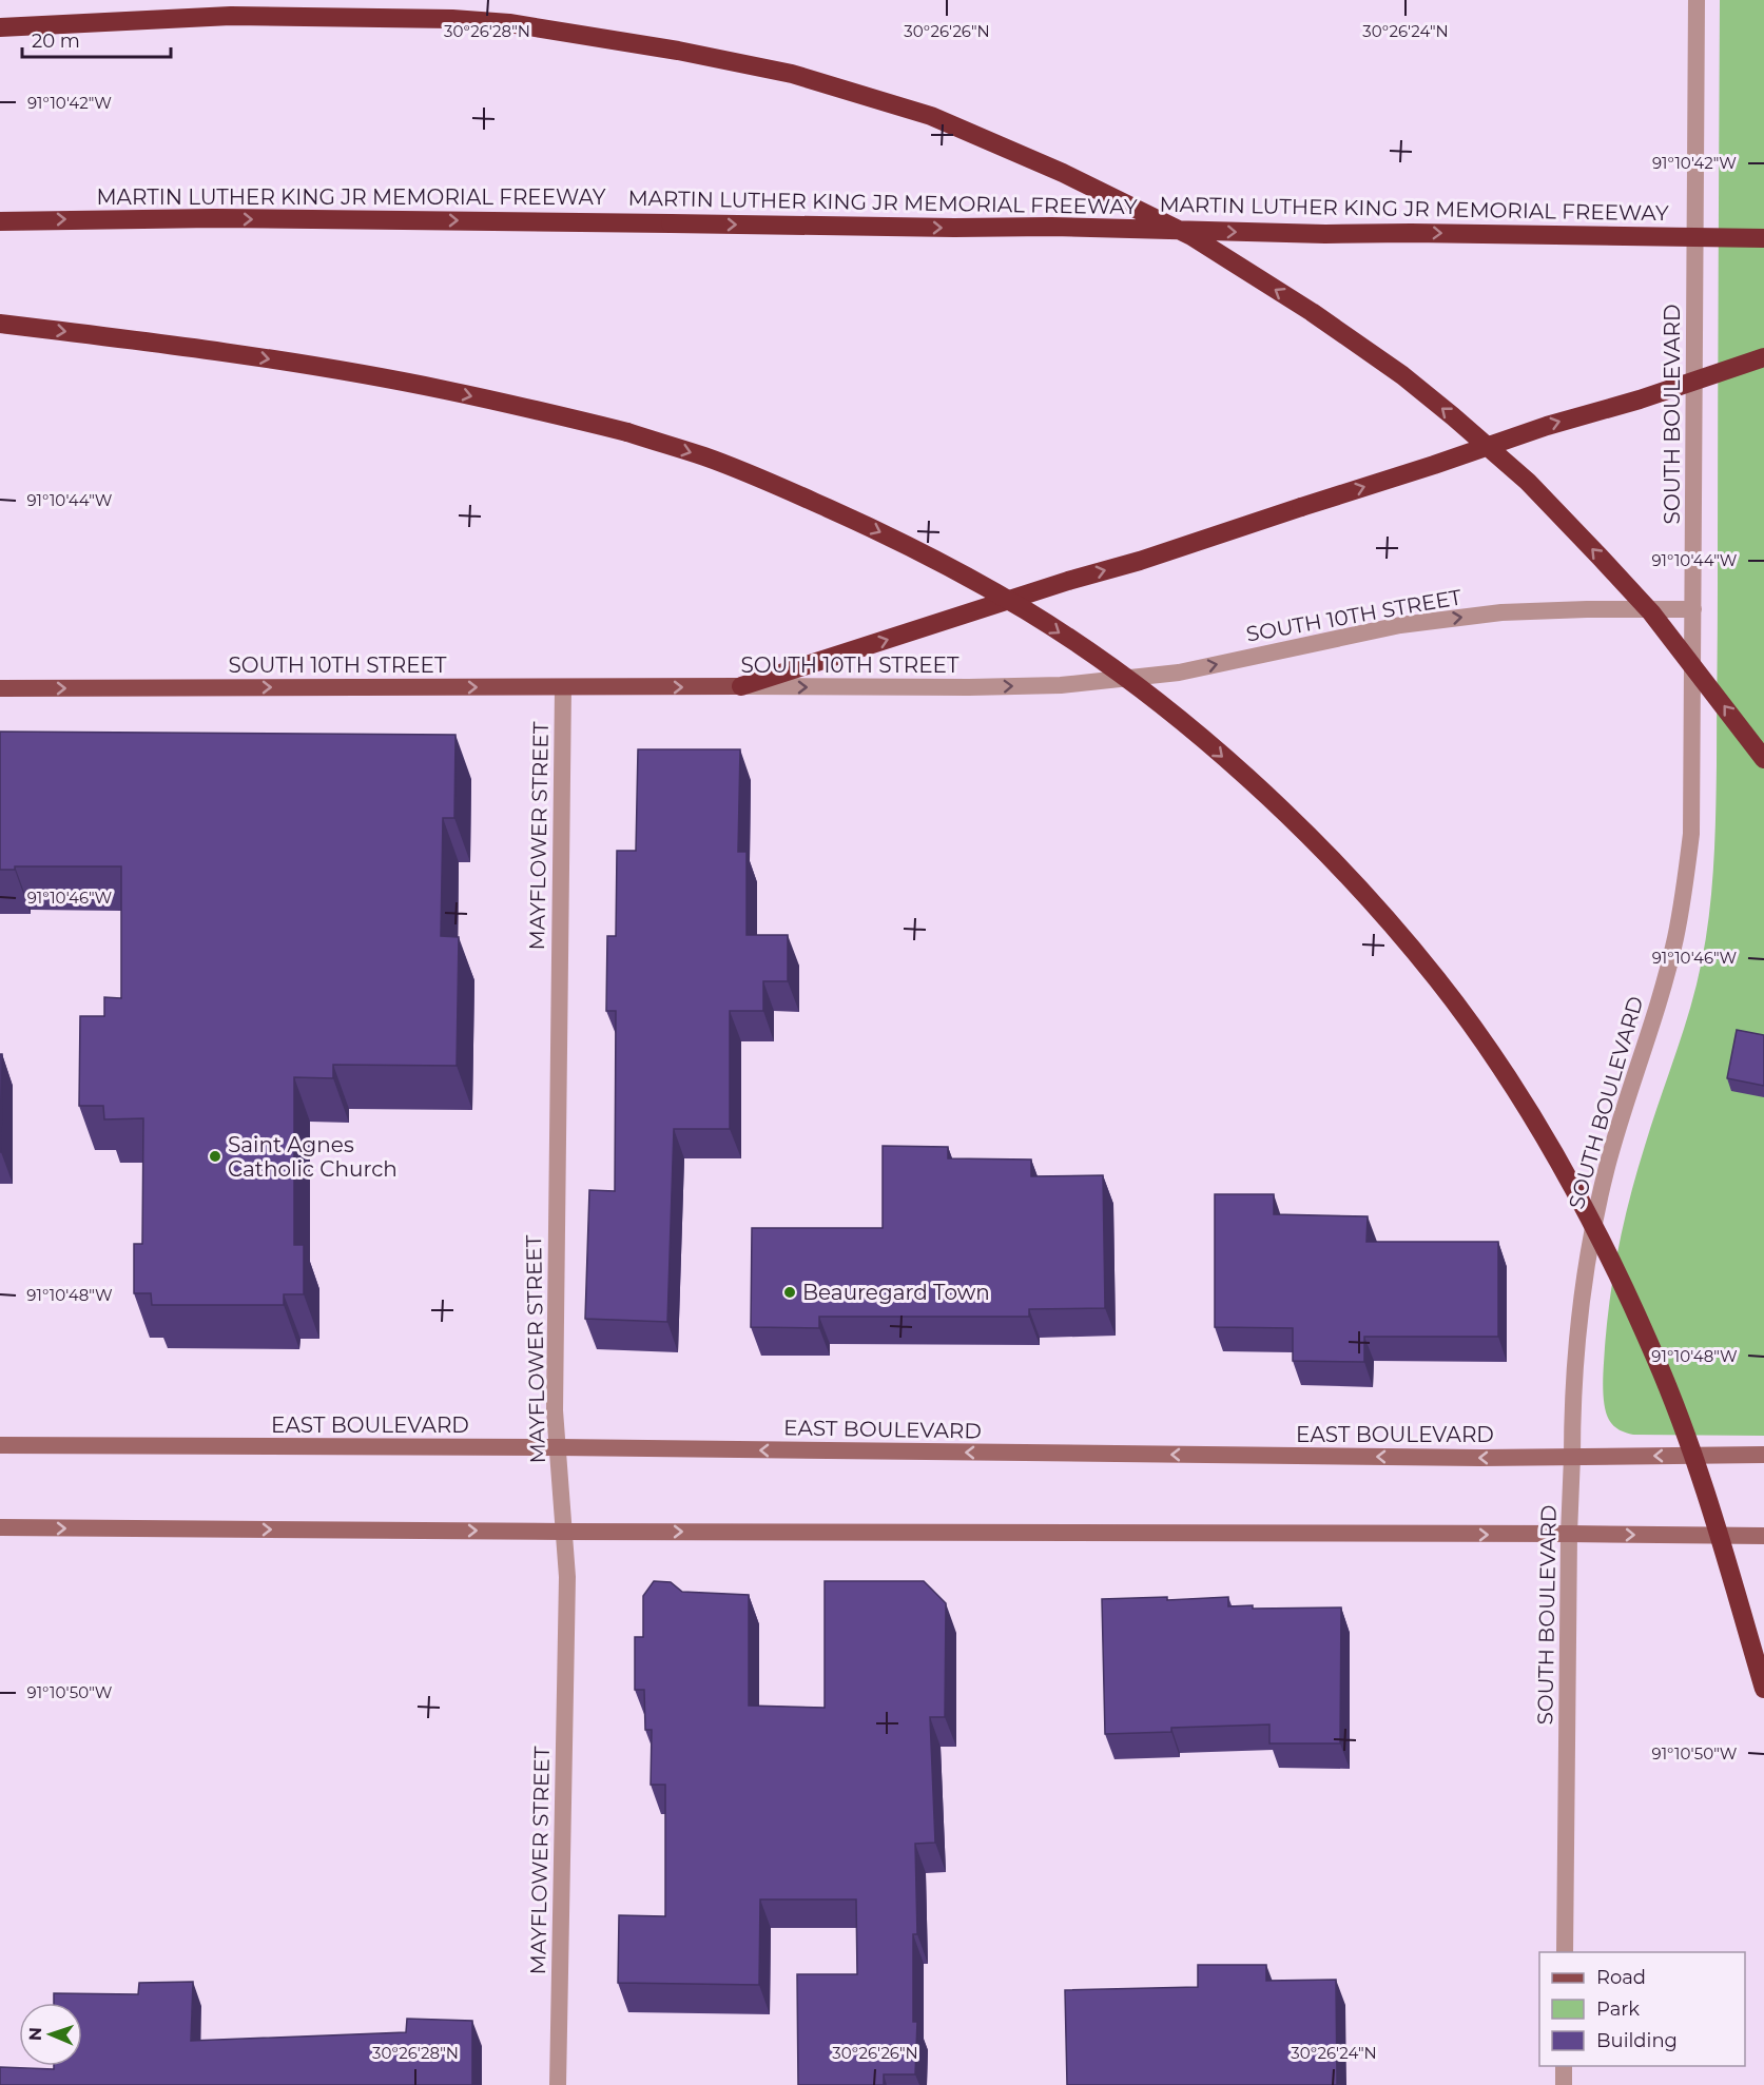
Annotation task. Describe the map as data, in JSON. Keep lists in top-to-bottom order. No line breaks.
{"streets":{"highway":["MARTIN LUTHER KING JR MEMORIAL FREEWAY"],"main road":["SOUTH 10TH STREET","EAST BOULEVARD"],"street":["SOUTH BOULEVARD","MAYFLOWER STREET"]},"crossings":[["SOUTH BOULEVARD","SOUTH 10TH STREET"],["SOUTH BOULEVARD","EAST BOULEVARD"],["SOUTH 10TH STREET","MAYFLOWER STREET"],["MAYFLOWER STREET","EAST BOULEVARD"]],"one_way":["MARTIN LUTHER KING JR MEMORIAL FREEWAY","SOUTH 10TH STREET"],"places":["Saint Agnes Catholic Church","Beauregard Town"],"legend":["Road","Park","Building"],"scale_bar":"20 m","north":"left","coordinates":["30°26'28\"N","30°26'26\"N","30°26'24\"N","91°10'42\"W","91°10'44\"W","91°10'46\"W","91°10'48\"W","91°10'50\"W"]}
